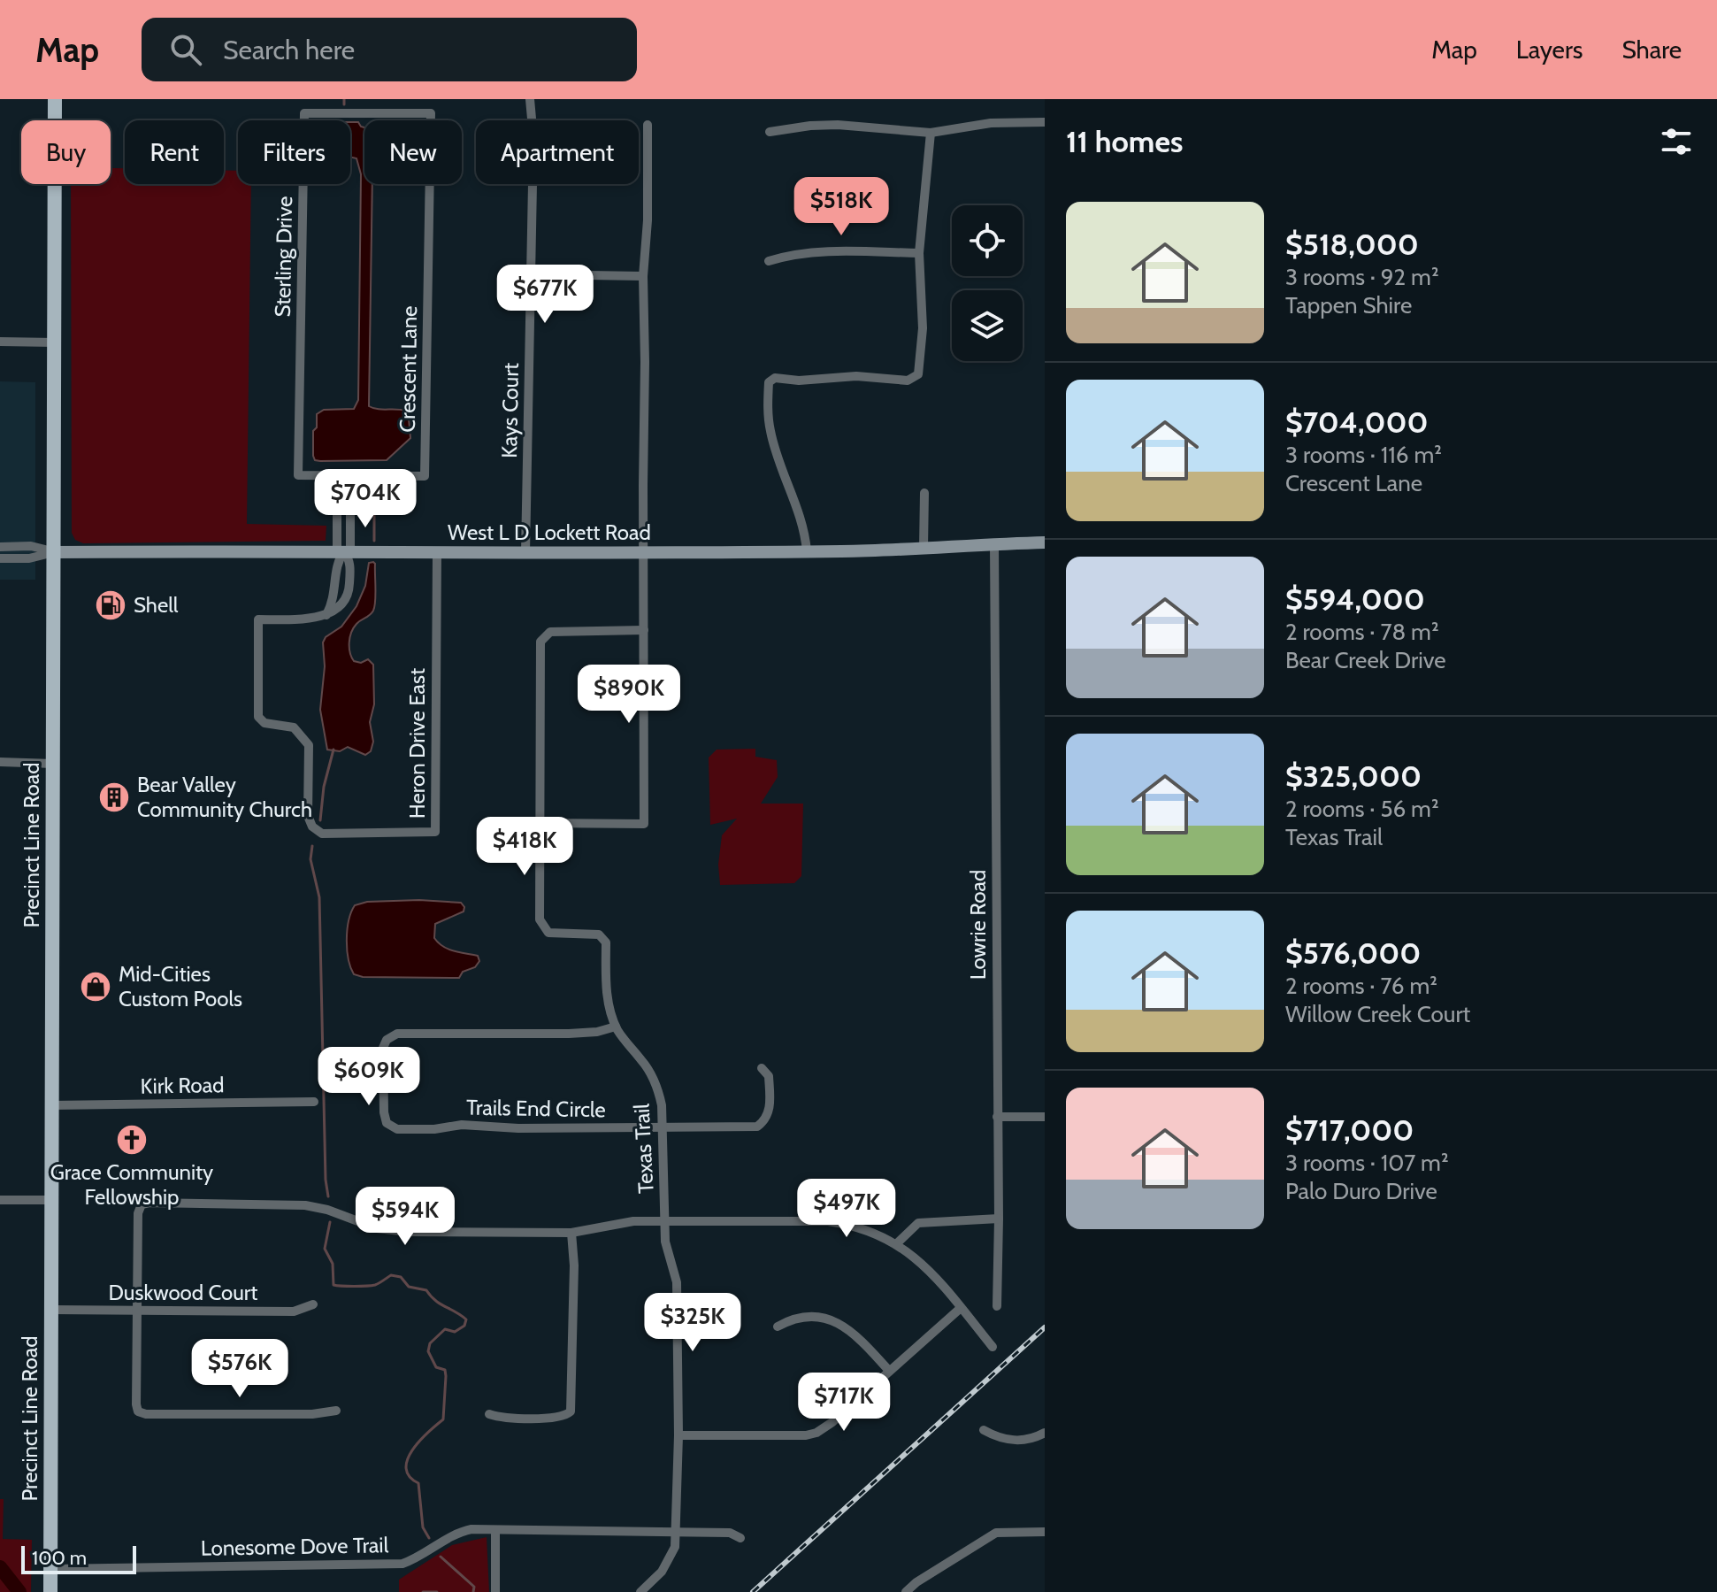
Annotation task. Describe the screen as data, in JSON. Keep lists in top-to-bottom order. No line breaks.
{"streets":{"main road":["West L D Lockett Road","Precinct Line Road"],"street":["Sterling Drive","Crescent Lane","Kays Court","Heron Drive East","Lowrie Road","Kirk Road","Trails End Circle","Texas Trail","Duskwood Court","Lonesome Dove Trail"]},"crossings":[["Sterling Drive","Crescent Lane"],["Kays Court","West L D Lockett Road"],["West L D Lockett Road","Heron Drive East"],["West L D Lockett Road","Precinct Line Road"],["West L D Lockett Road","Lowrie Road"],["Precinct Line Road","Kirk Road"],["Precinct Line Road","Duskwood Court"],["Precinct Line Road","Lonesome Dove Trail"],["Trails End Circle","Texas Trail"],["Texas Trail","Lonesome Dove Trail"]],"places":{"fuel station":["Shell"],"building":["Bear Valley Community Church"],"shop":["Mid-Cities Custom Pools"],"church":["Grace Community Fellowship"]},"scale_bar":"100 m","page":{"header":"Map","search":"Search here","nav":["Map","Layers","Share"],"heading":"11 homes","chip":["Buy","Rent","Filters","New","Apartment"],"price":["$518K","$677K","$704K","$890K","$418K","$609K","$497K","$594K","$325K","$576K","$717K"],"list":[{"name":"$518,000","note":"3 rooms · 92 m² · Tappen Shire"},{"name":"$704,000","note":"3 rooms · 116 m² · Crescent Lane"},{"name":"$594,000","note":"2 rooms · 78 m² · Bear Creek Drive"},{"name":"$325,000","note":"2 rooms · 56 m² · Texas Trail"},{"name":"$576,000","note":"2 rooms · 76 m² · Willow Creek Court"},{"name":"$717,000","note":"3 rooms · 107 m² · Palo Duro Drive"}],"scale":"100 m"}}
